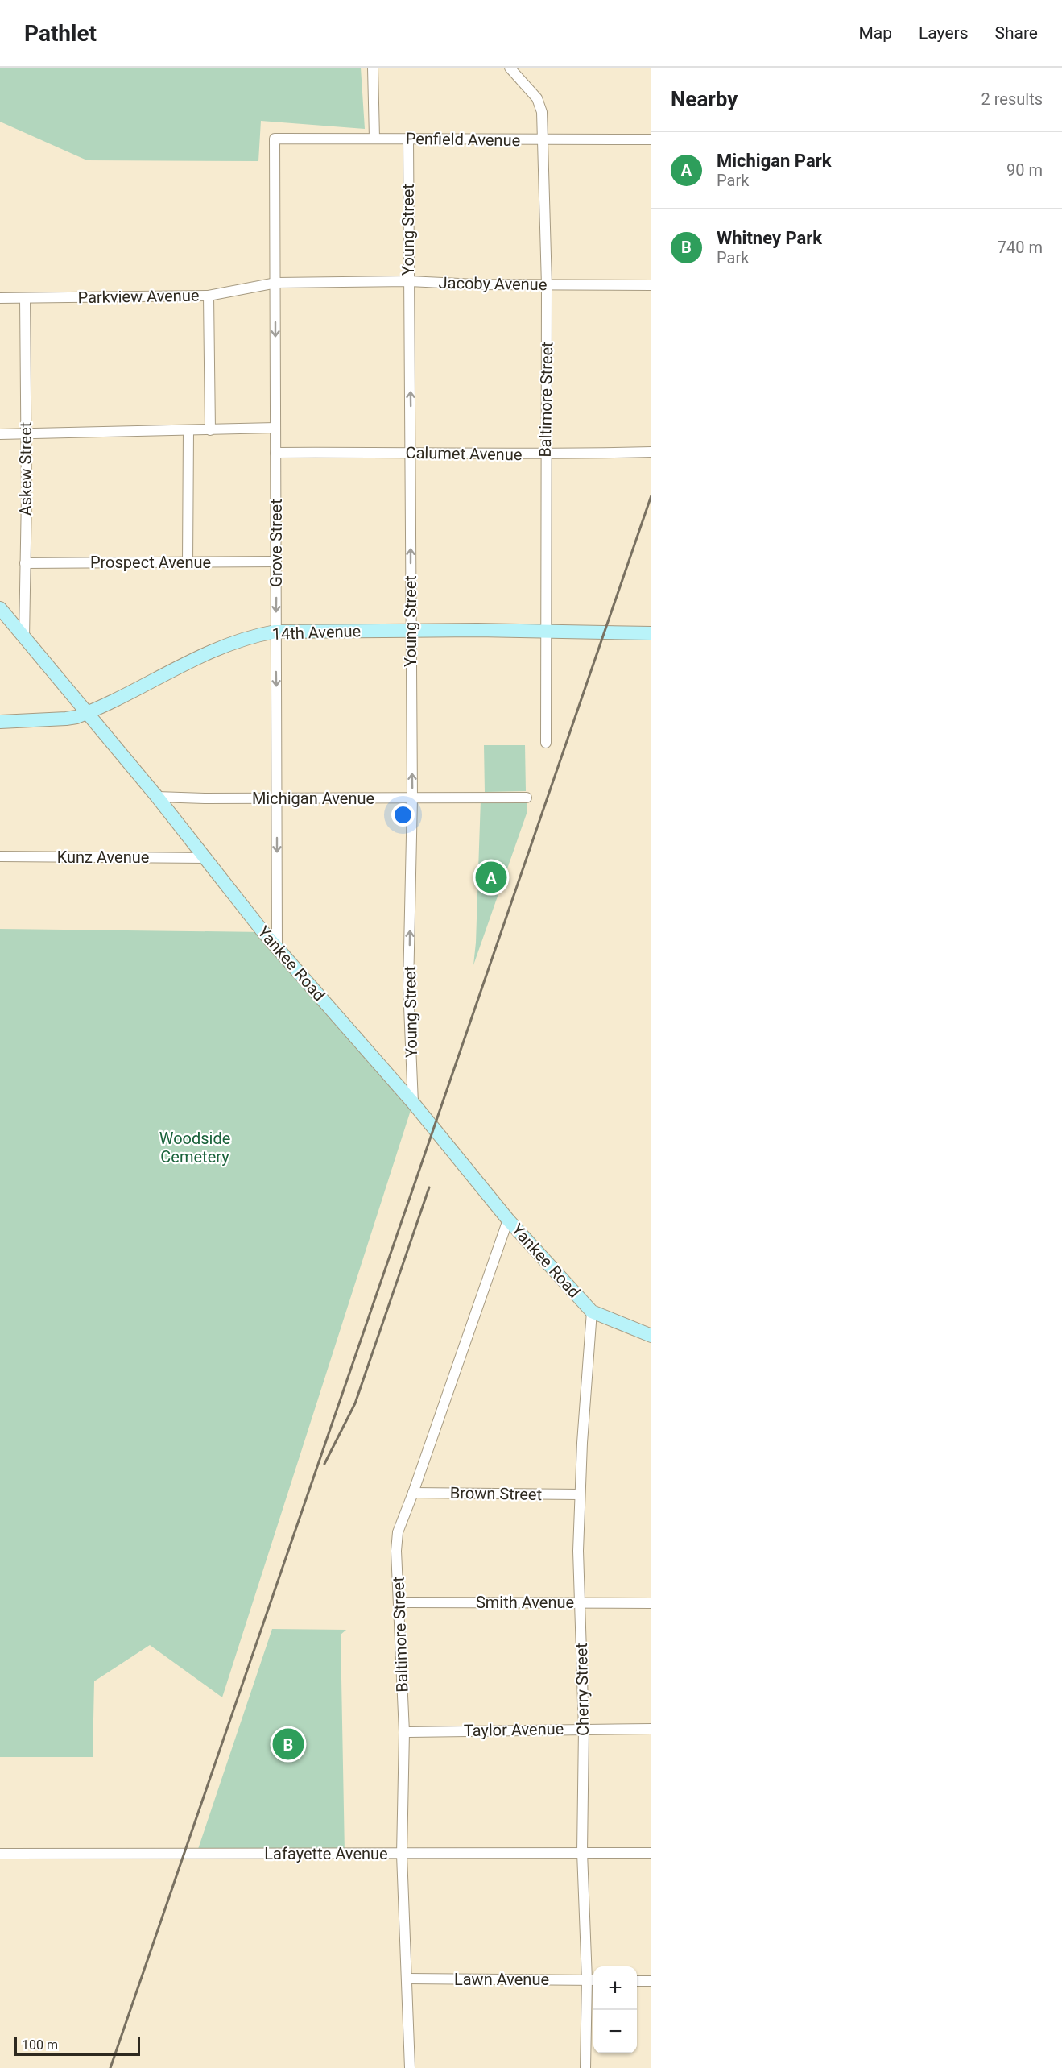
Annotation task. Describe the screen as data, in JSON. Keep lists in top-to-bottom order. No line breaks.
{"streets":{"street":["Penfield Avenue","Young Street","Jacoby Avenue","Parkview Avenue","Baltimore Street","Calumet Avenue","Askew Street","Grove Street","Prospect Avenue","14th Avenue","Michigan Avenue","Kunz Avenue","Yankee Road","Brown Street","Smith Avenue","Cherry Street","Taylor Avenue","Lafayette Avenue","Lawn Avenue"]},"crossings":[["Penfield Avenue","Young Street"],["Penfield Avenue","Baltimore Street"],["Penfield Avenue","Grove Street"],["Young Street","Jacoby Avenue"],["Young Street","Calumet Avenue"],["Young Street","14th Avenue"],["Young Street","Michigan Avenue"],["Young Street","Yankee Road"],["Jacoby Avenue","Parkview Avenue"],["Jacoby Avenue","Baltimore Street"],["Jacoby Avenue","Grove Street"],["Parkview Avenue","Askew Street"],["Parkview Avenue","Grove Street"],["Baltimore Street","Calumet Avenue"],["Baltimore Street","14th Avenue"],["Baltimore Street","Yankee Road"],["Baltimore Street","Brown Street"],["Baltimore Street","Smith Avenue"],["Baltimore Street","Taylor Avenue"],["Baltimore Street","Lafayette Avenue"],["Baltimore Street","Lawn Avenue"],["Calumet Avenue","Grove Street"],["Askew Street","Prospect Avenue"],["Askew Street","Yankee Road"],["Grove Street","Prospect Avenue"],["Grove Street","14th Avenue"],["Grove Street","Michigan Avenue"],["Grove Street","Yankee Road"],["14th Avenue","Yankee Road"],["Michigan Avenue","Yankee Road"],["Kunz Avenue","Yankee Road"],["Yankee Road","Cherry Street"],["Brown Street","Cherry Street"],["Smith Avenue","Cherry Street"],["Cherry Street","Taylor Avenue"],["Cherry Street","Lafayette Avenue"],["Cherry Street","Lawn Avenue"]],"one_way":["Young Street","Grove Street"],"parks":["Woodside Cemetery"],"scale_bar":"100 m","page":{"header":"Pathlet","nav":["Map","Layers","Share"],"heading":["Nearby","2 results"],"list":[{"mark":"A","name":"Michigan Park","note":"Park","value":"90 m"},{"mark":"B","name":"Whitney Park","note":"Park","value":"740 m"}],"pins":["A","B"],"map_buttons":["+","−"],"scale":"100 m"}}
